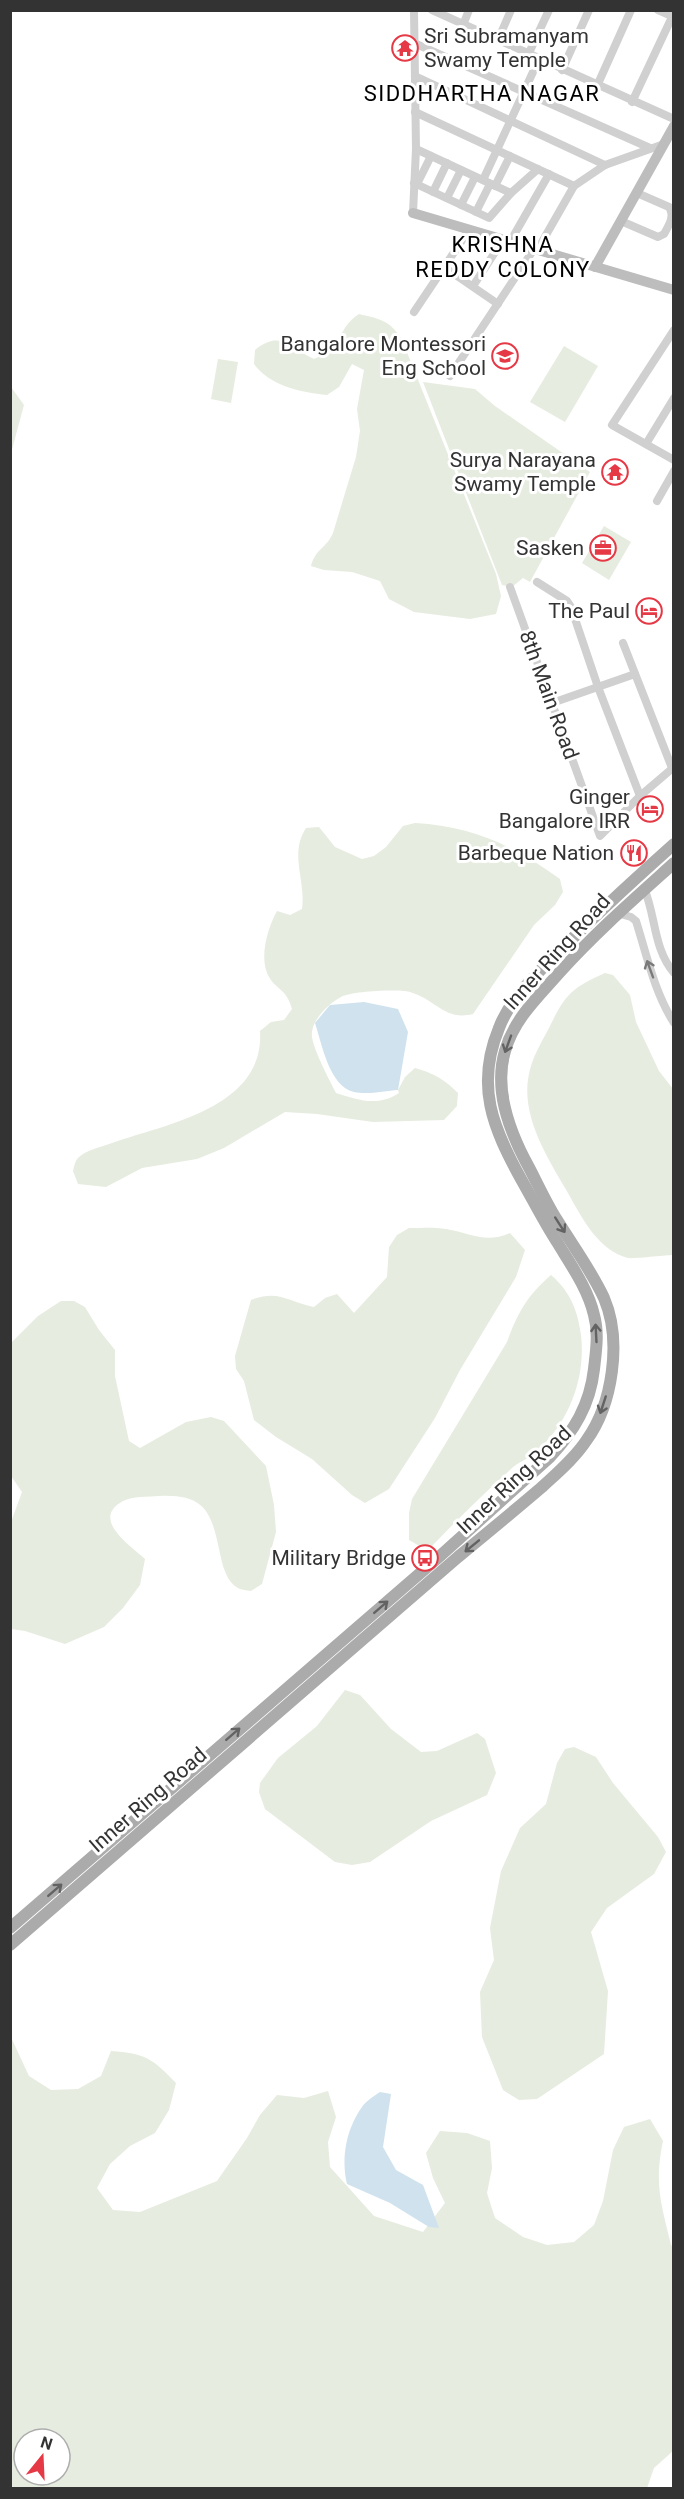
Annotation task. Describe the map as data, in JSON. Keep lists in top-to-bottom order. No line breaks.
{"streets":{"main road":["Inner Ring Road"],"street":["8th Main Road"]},"districts":["SIDDHARTHA NAGAR","KRISHNA REDDY COLONY"],"places":{"temple":["Sri Subramanyam Swamy Temple","Surya Narayana Swamy Temple"],"school or university":["Bangalore Montessori Eng School"],"office":["Sasken"],"hotel":["The Paul","Ginger Bangalore IRR"],"restaurant":["Barbeque Nation"],"bus stop":["Military Bridge"]},"north":"top"}
